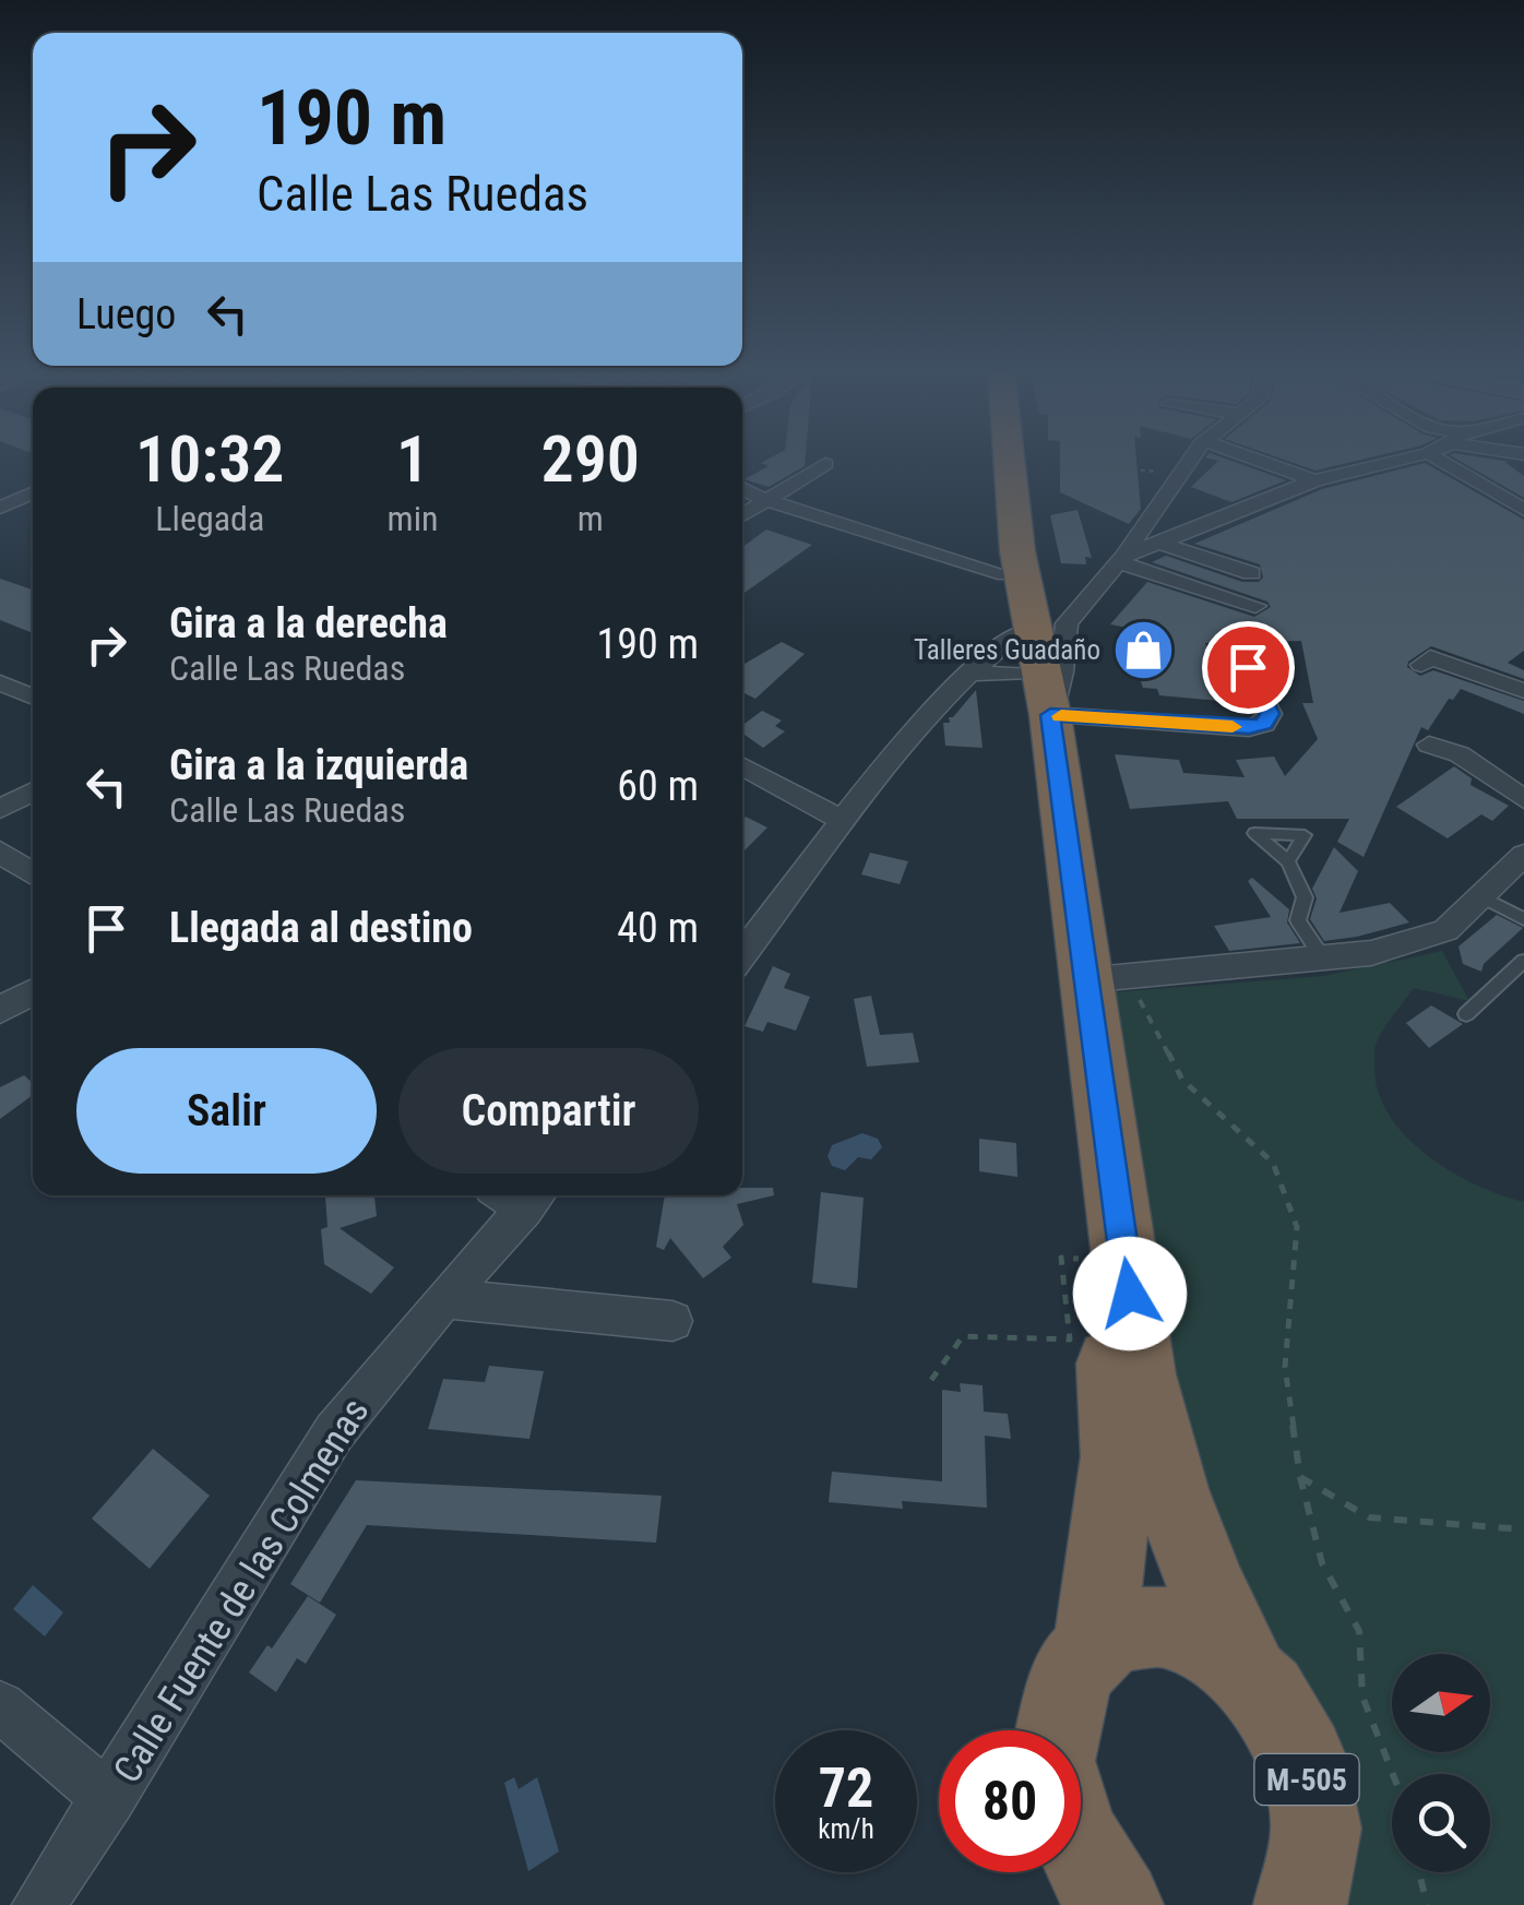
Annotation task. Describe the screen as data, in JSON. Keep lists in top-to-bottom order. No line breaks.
{"streets":{"highway":["M-505"],"street":["Calle Fuente de las Colmenas"]},"places":{"shop":["Talleres Guadaño"]},"north":"right","page":{"turn":["190 m","Calle Las Ruedas"],"then":"Luego","eta":["10:32","Llegada","1","min","290","m"],"list":[{"name":"Gira a la derecha","note":"Calle Las Ruedas","value":"190 m"},{"name":"Gira a la izquierda","note":"Calle Las Ruedas","value":"60 m"},{"name":"Llegada al destino","value":"40 m"}],"buttons":["Salir","Compartir"],"speed":"72 km/h","limit":"80"}}
